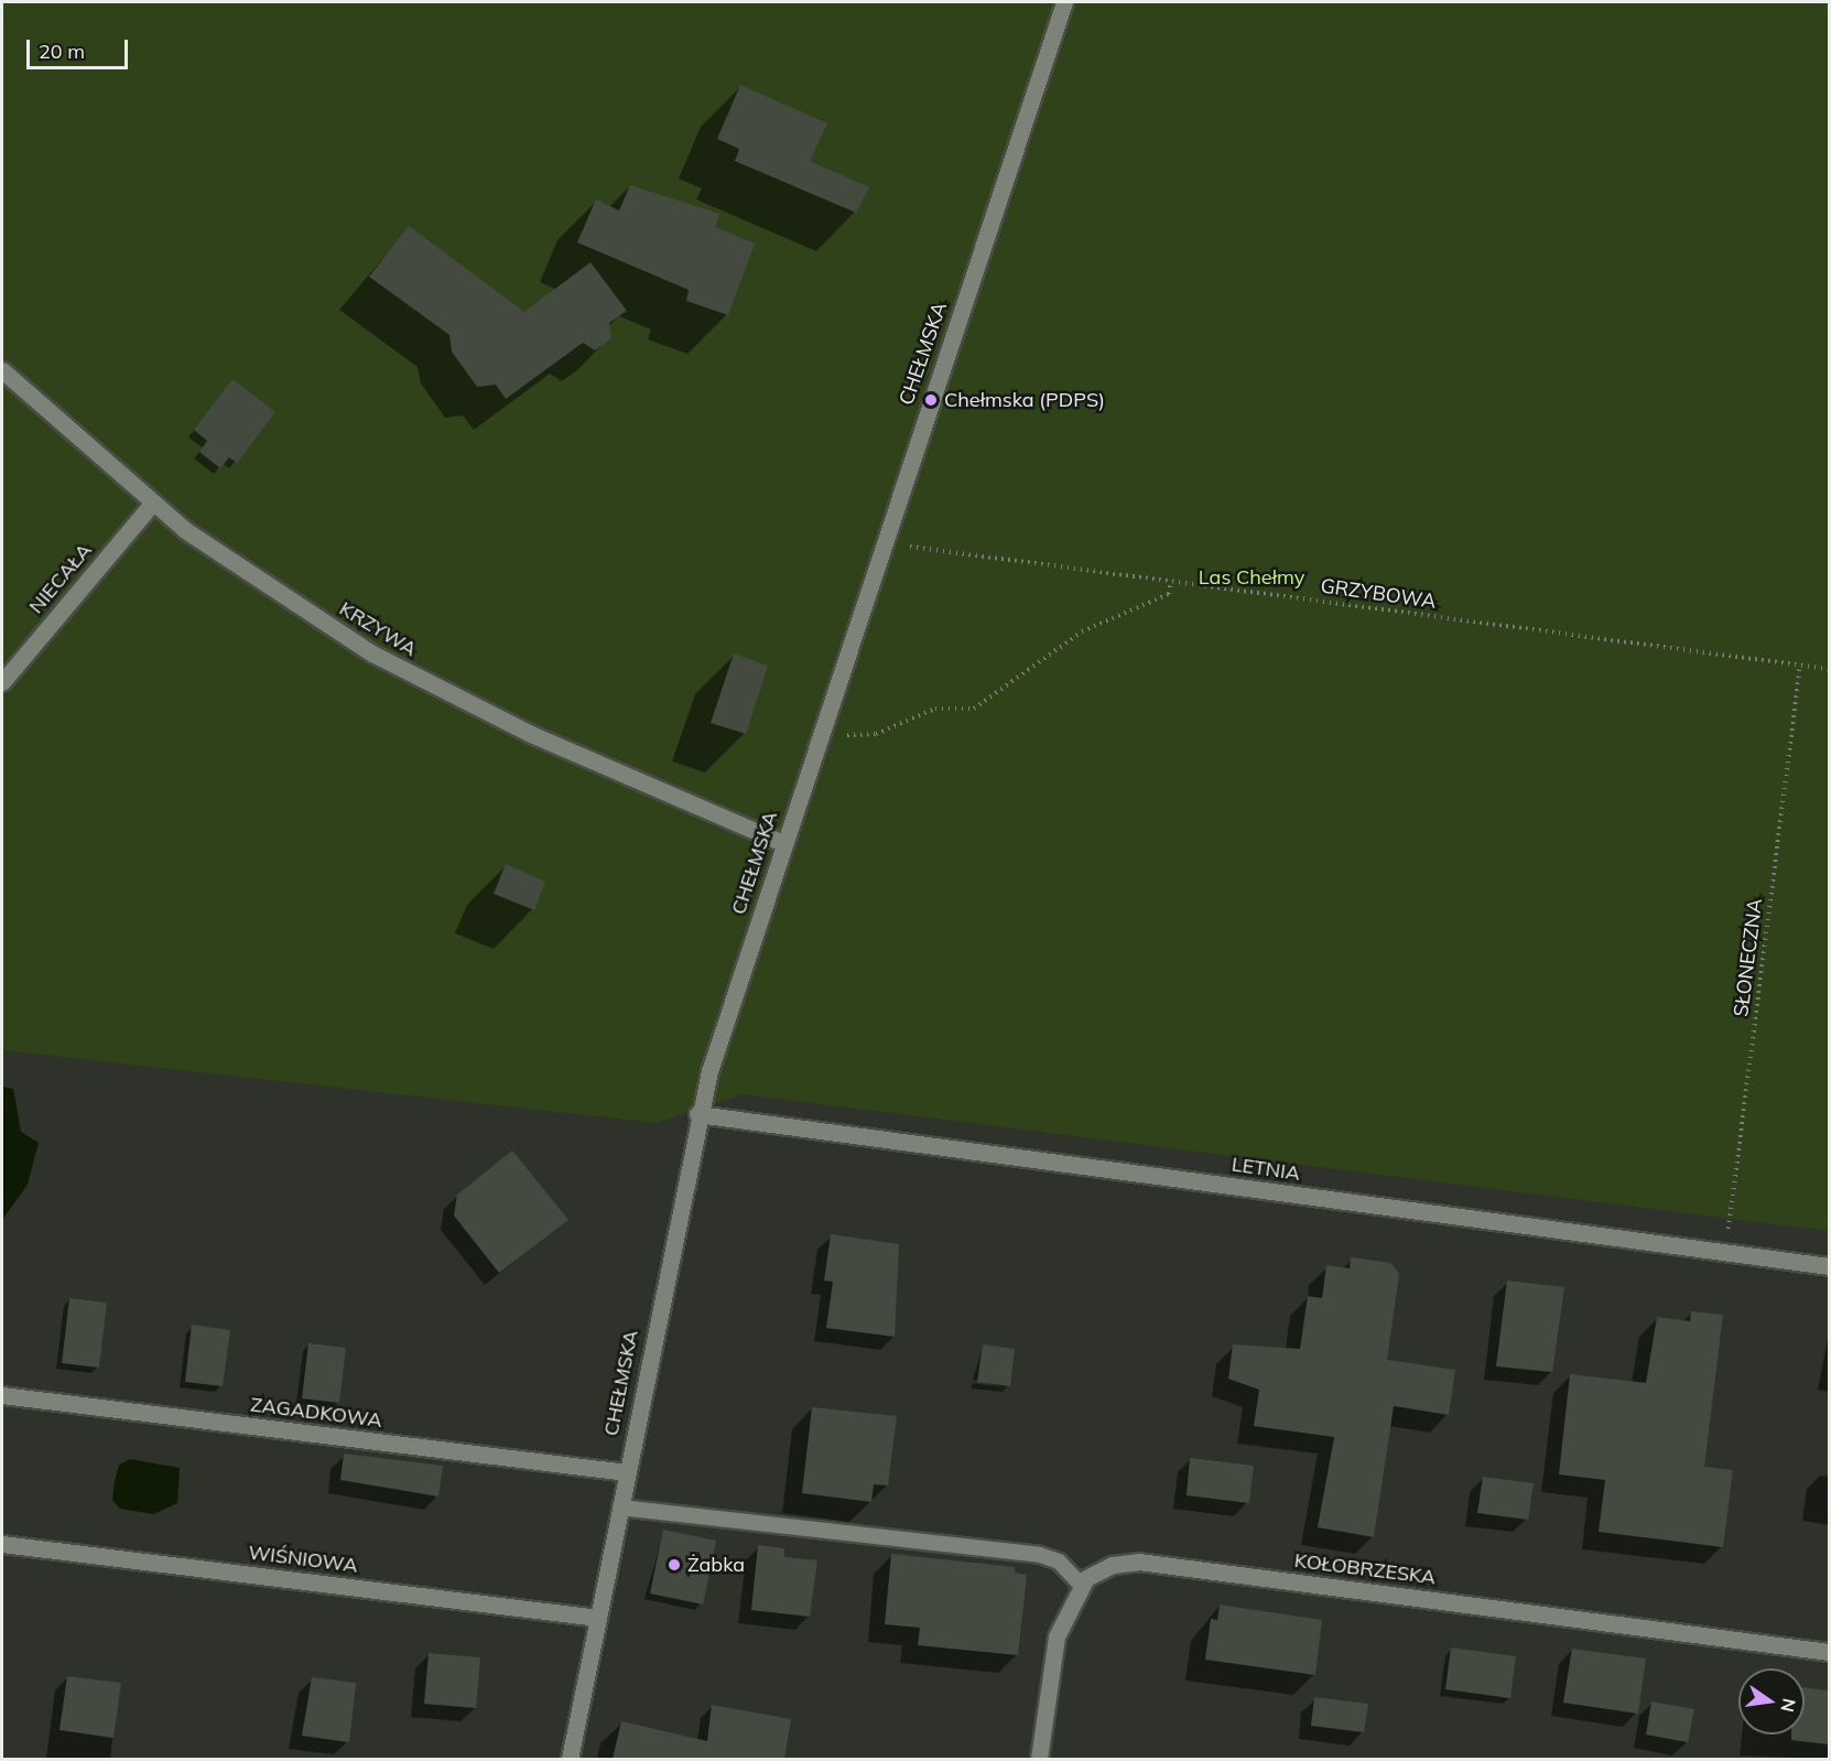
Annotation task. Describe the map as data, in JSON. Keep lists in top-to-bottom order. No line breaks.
{"streets":{"street":["CHEŁMSKA","NIECAŁA","KRZYWA","LETNIA","ZAGADKOWA","WIŚNIOWA","KOŁOBRZESKA"],"path":["GRZYBOWA","SŁONECZNA"]},"crossings":[["CHEŁMSKA","GRZYBOWA"],["CHEŁMSKA","KRZYWA"],["CHEŁMSKA","LETNIA"],["CHEŁMSKA","ZAGADKOWA"],["CHEŁMSKA","WIŚNIOWA"],["NIECAŁA","KRZYWA"],["GRZYBOWA","SŁONECZNA"],["SŁONECZNA","LETNIA"]],"parks":["Las Chełmy"],"places":["Chełmska (PDPS)","Żabka"],"scale_bar":"20 m","north":"right"}
